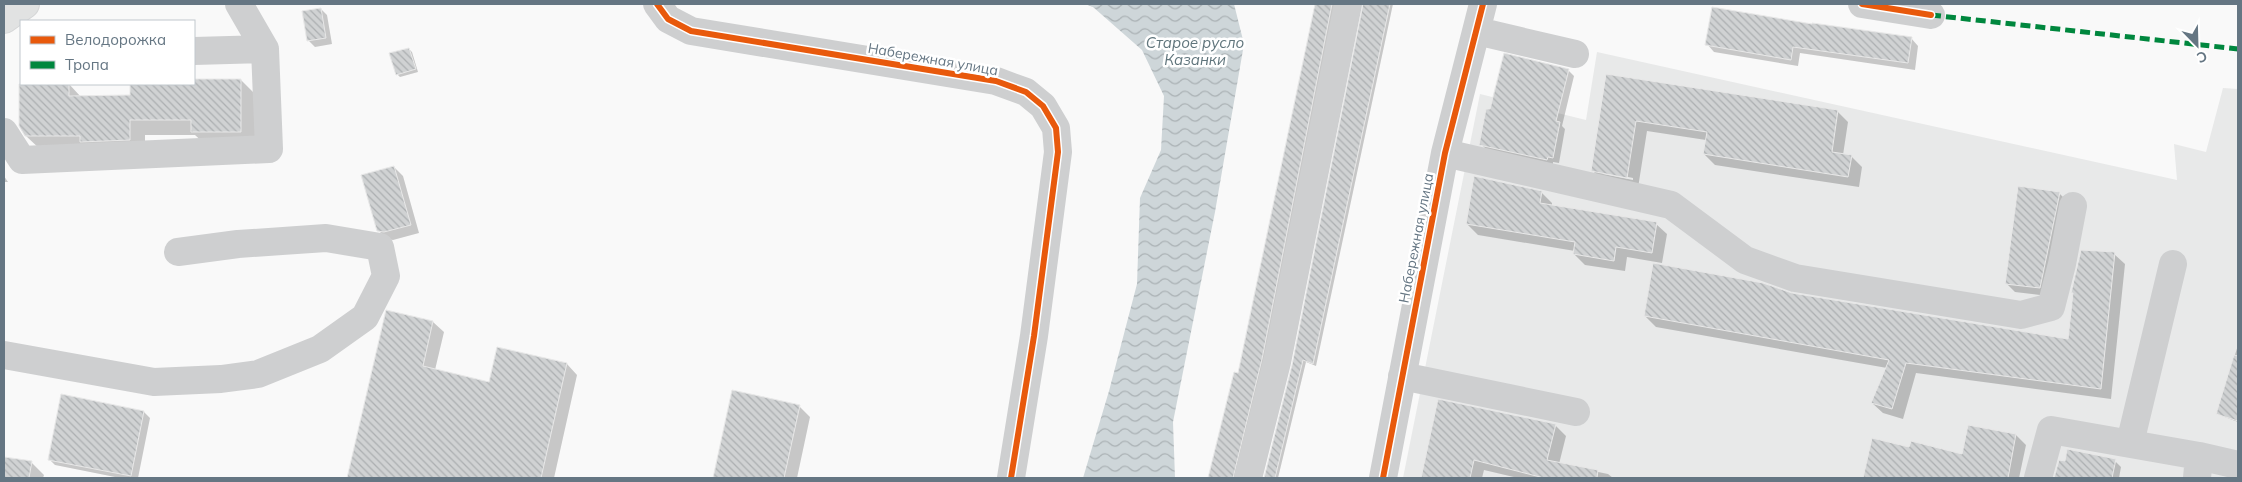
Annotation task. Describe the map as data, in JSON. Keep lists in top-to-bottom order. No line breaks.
{"streets":{"street":["Набережная улица"]},"water":["Старое русло Казанки"],"legend":["Велодорожка","Тропа"],"north":"bottom right"}
